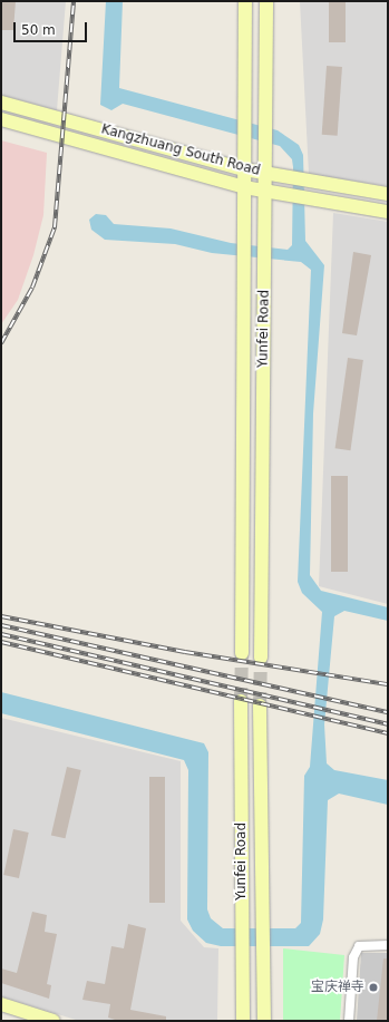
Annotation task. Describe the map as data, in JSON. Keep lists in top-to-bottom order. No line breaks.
{"streets":{"main road":["Kangzhuang South Road","Yunfei Road"]},"crossings":[["Kangzhuang South Road","Yunfei Road"]],"places":["宝庆禅寺"],"scale_bar":"50 m"}
